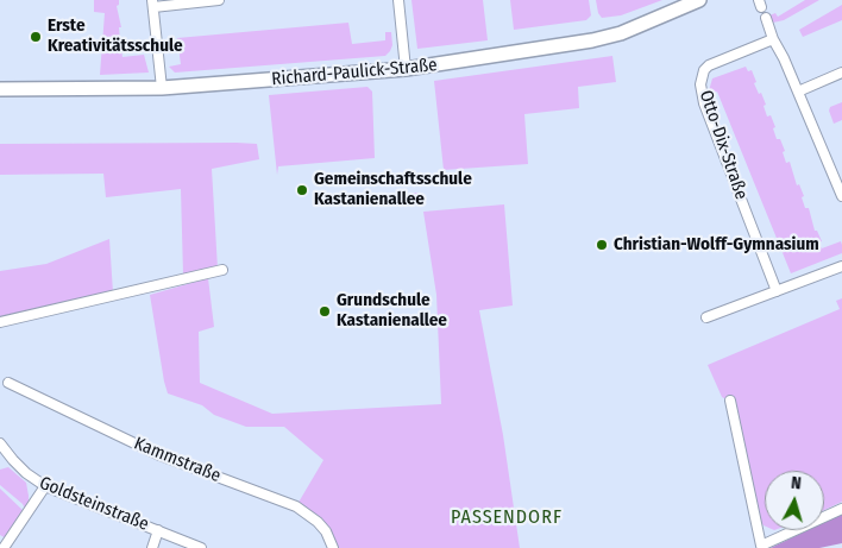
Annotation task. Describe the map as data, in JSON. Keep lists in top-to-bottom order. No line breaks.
{"streets":{"street":["Richard-Paulick-Straße","Otto-Dix-Straße","Kammstraße","Goldsteinstraße"]},"districts":["PASSENDORF"],"places":["Erste Kreativitätsschule","Gemeinschaftsschule Kastanienallee","Christian-Wolff-Gymnasium","Grundschule Kastanienallee"],"north":"top"}
